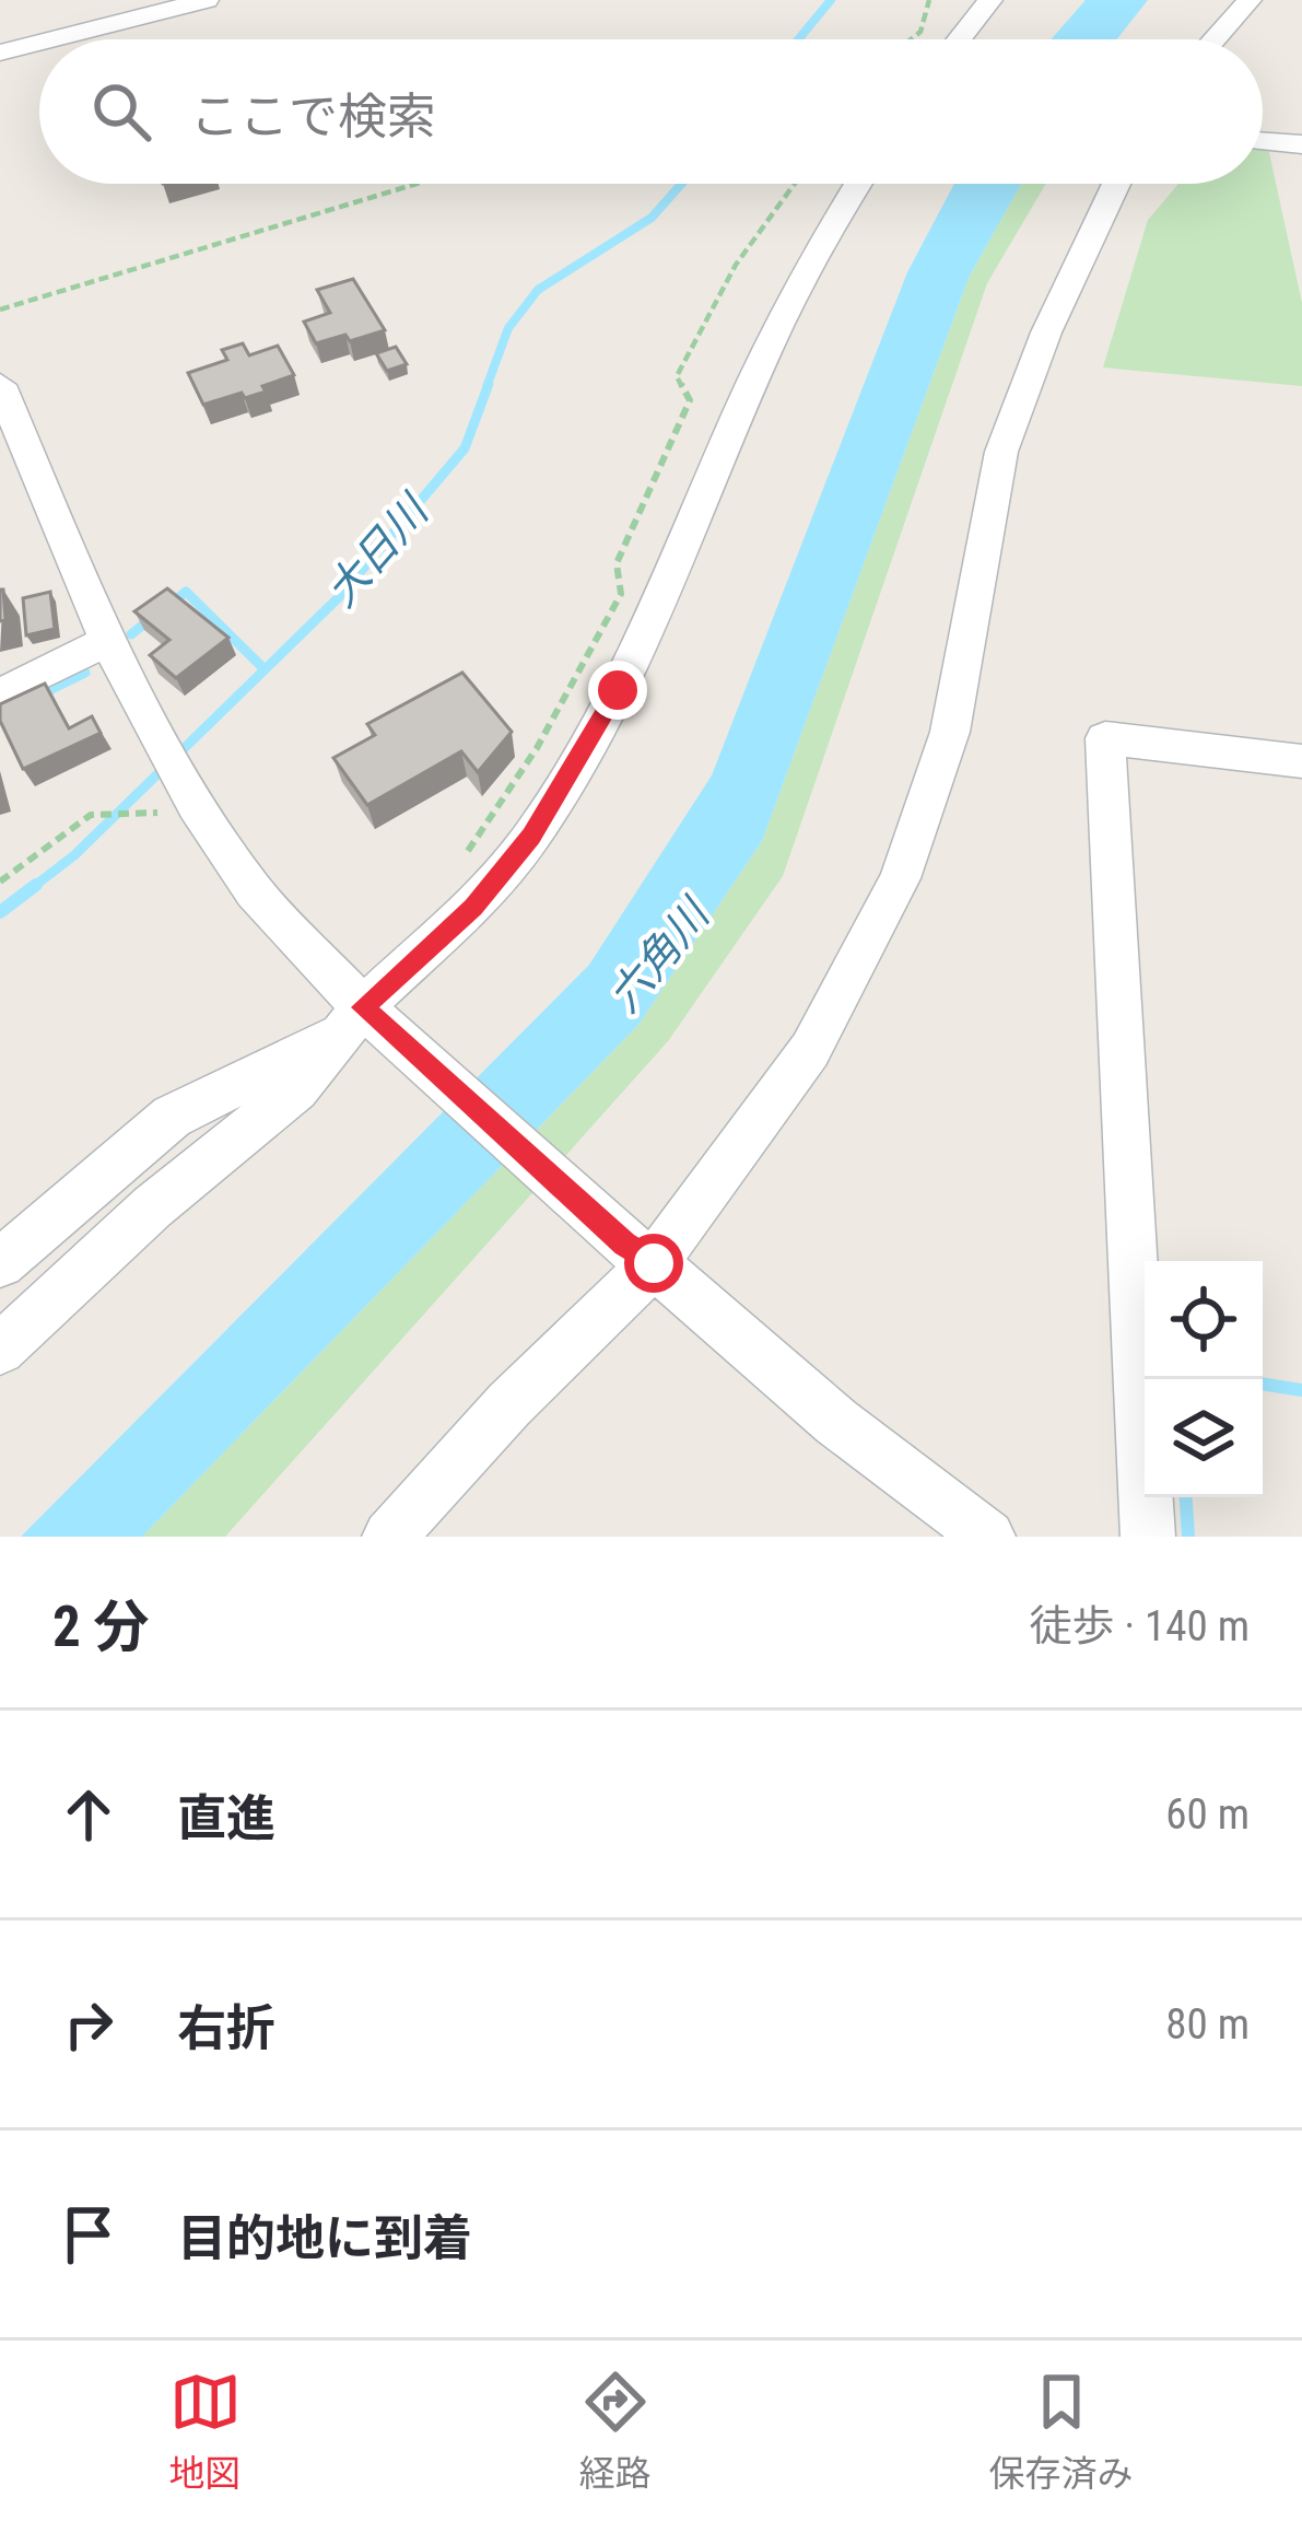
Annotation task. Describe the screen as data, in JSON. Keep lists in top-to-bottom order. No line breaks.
{"water":["大日川","六角川"],"page":{"search":"ここで検索","heading":["2 分","徒歩 · 140 m"],"list":[["直進","60 m"],["右折","80 m"],"目的地に到着"],"nav":["地図","経路","保存済み"]}}
